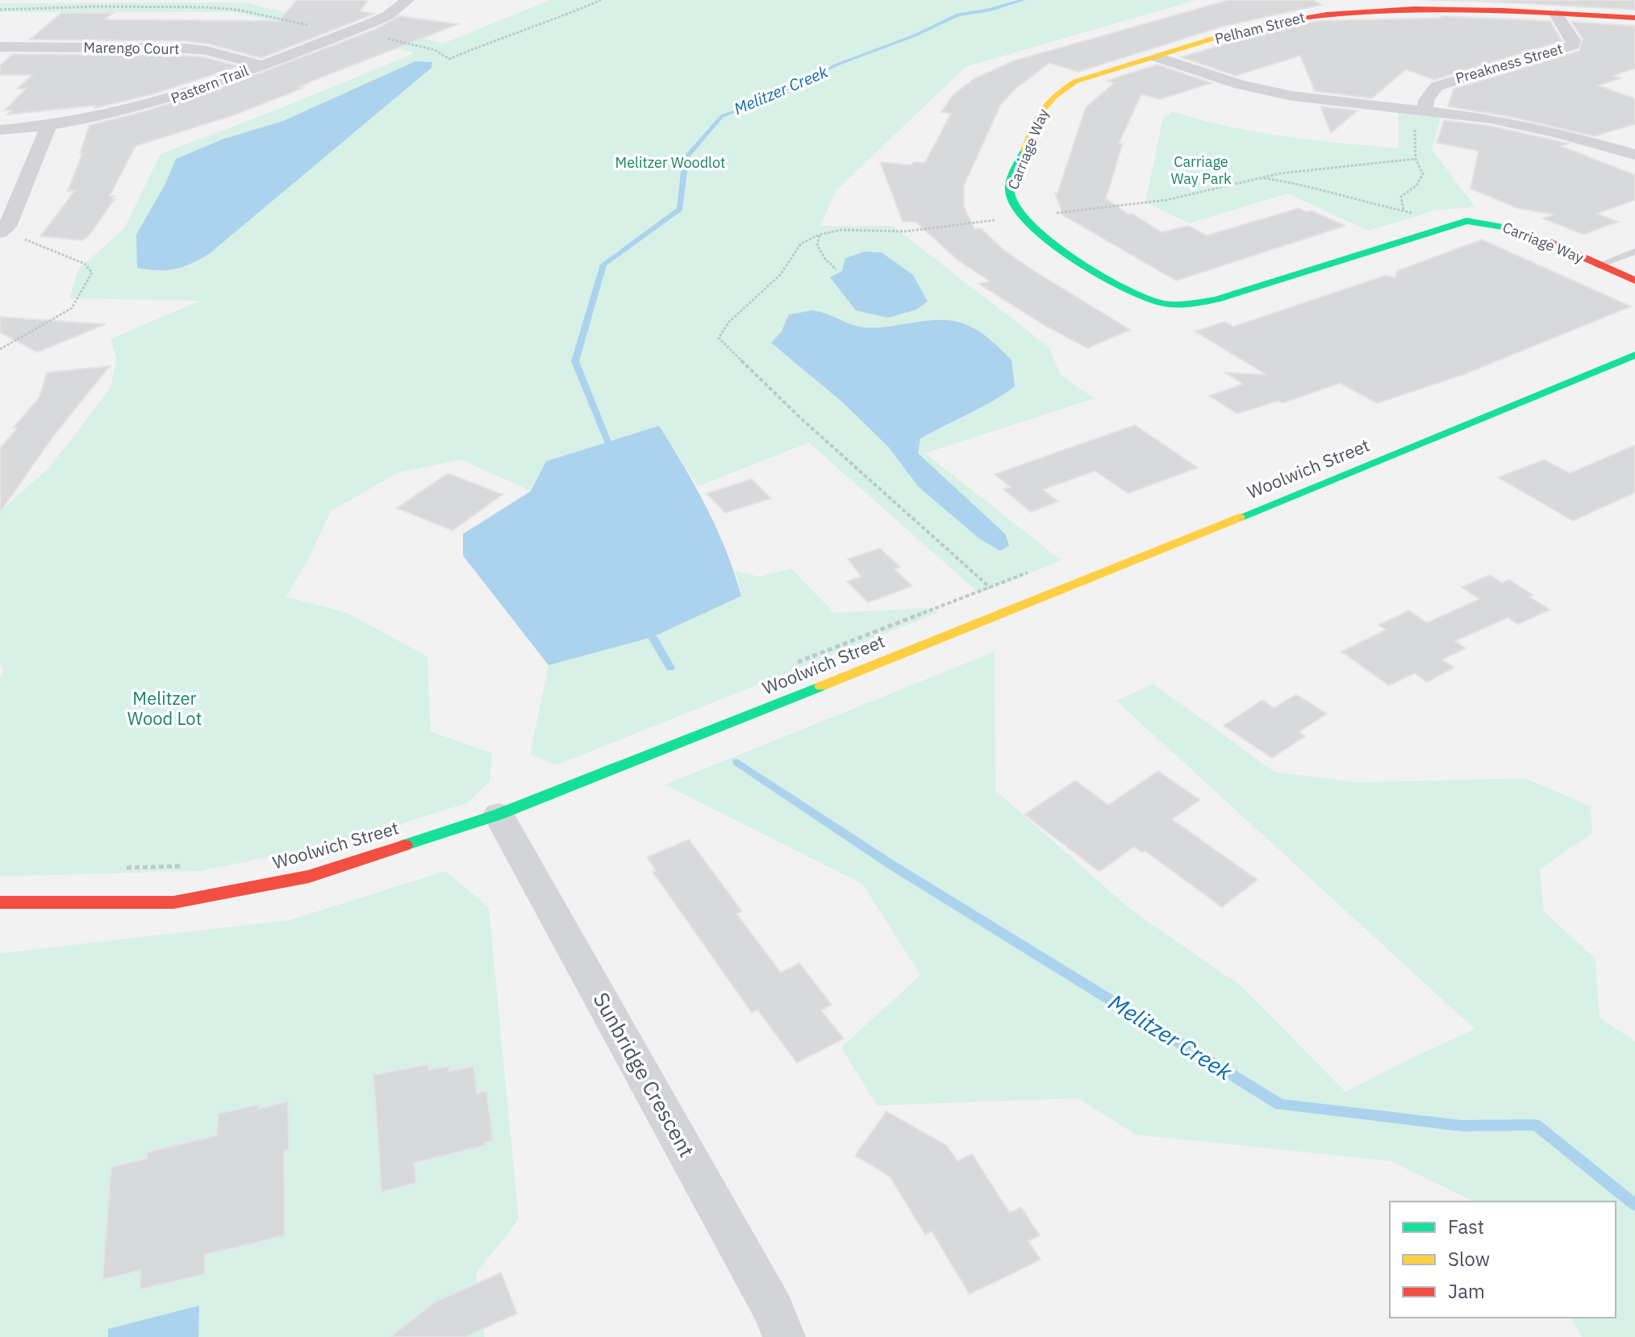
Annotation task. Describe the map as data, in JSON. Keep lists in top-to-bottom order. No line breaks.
{"streets":{"street":["Pelham Street","Marengo Court","Preakness Street","Pastern Trail","Carriage Way","Woolwich Street","Sunbridge Crescent"]},"crossings":[["Pelham Street","Preakness Street"],["Pelham Street","Carriage Way"],["Marengo Court","Pastern Trail"],["Woolwich Street","Sunbridge Crescent"]],"water":["Melitzer Creek"],"parks":["Carriage Way Park","Melitzer Woodlot","Melitzer Wood Lot"],"legend":["Fast","Slow","Jam"]}
